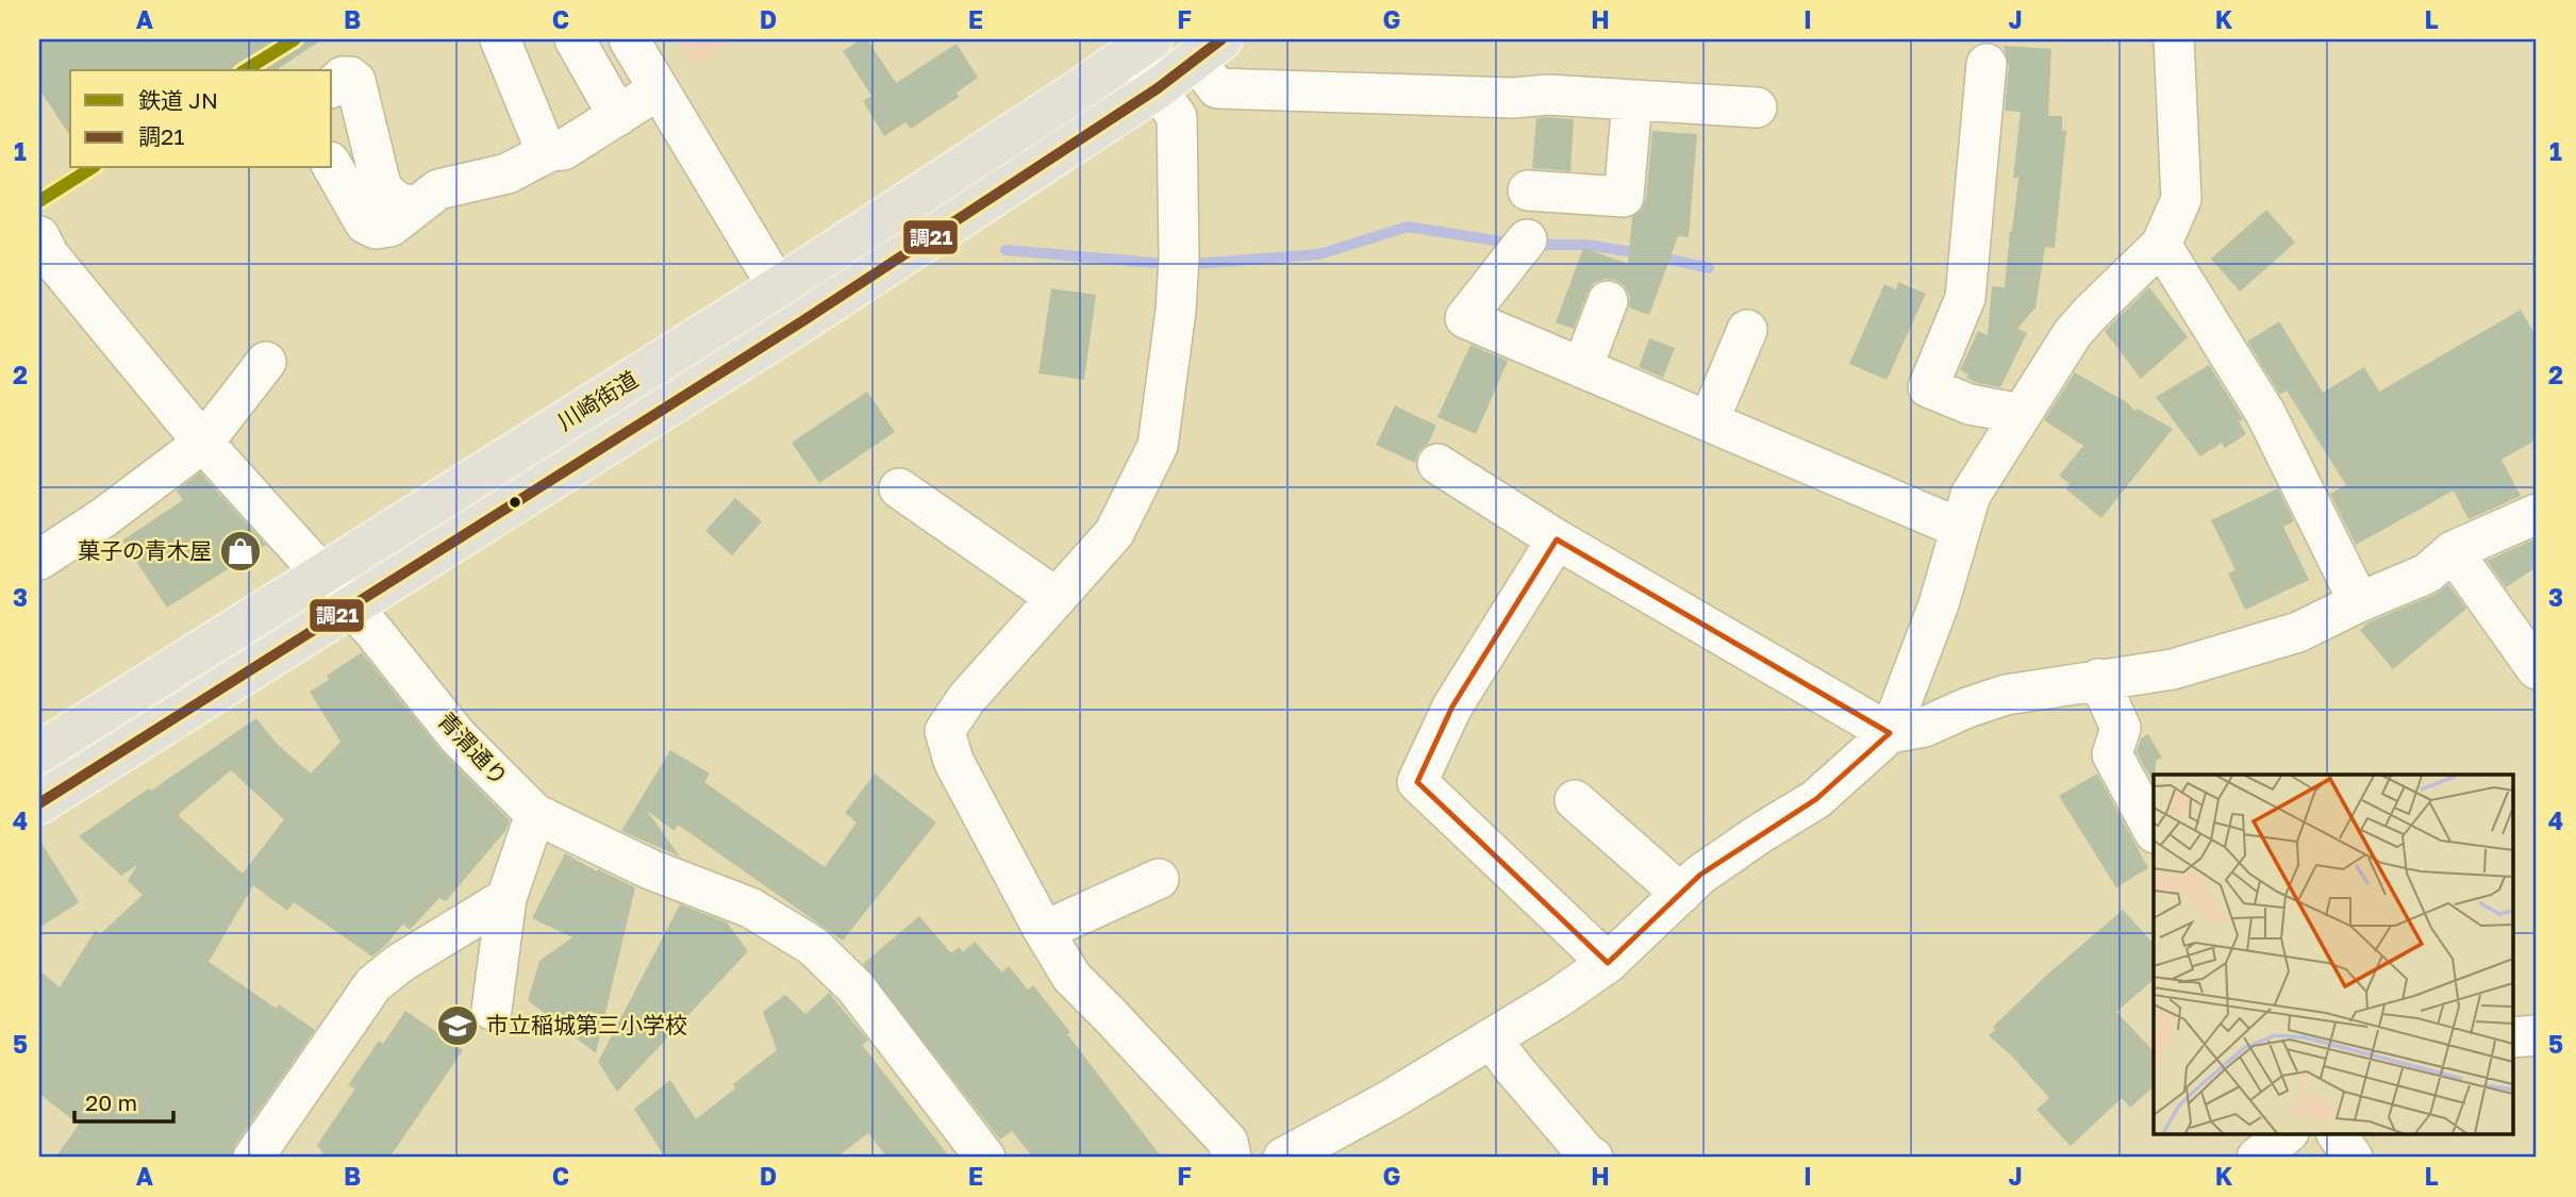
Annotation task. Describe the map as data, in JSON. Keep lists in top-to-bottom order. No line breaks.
{"streets":{"main road":["川崎街道"],"street":["青渭通り"]},"crossings":[["川崎街道","青渭通り"]],"places":{"shop":["菓子の青木屋"],"school or university":["市立稲城第三小学校"]},"lines":["rail line JN","transit line 調21"],"legend":["鉄道 JN","調21"],"scale_bar":"20 m","grid":{"columns":["A","B","C","D","E","F","G","H","I","J","K","L"],"rows":["1","2","3","4","5"]}}
